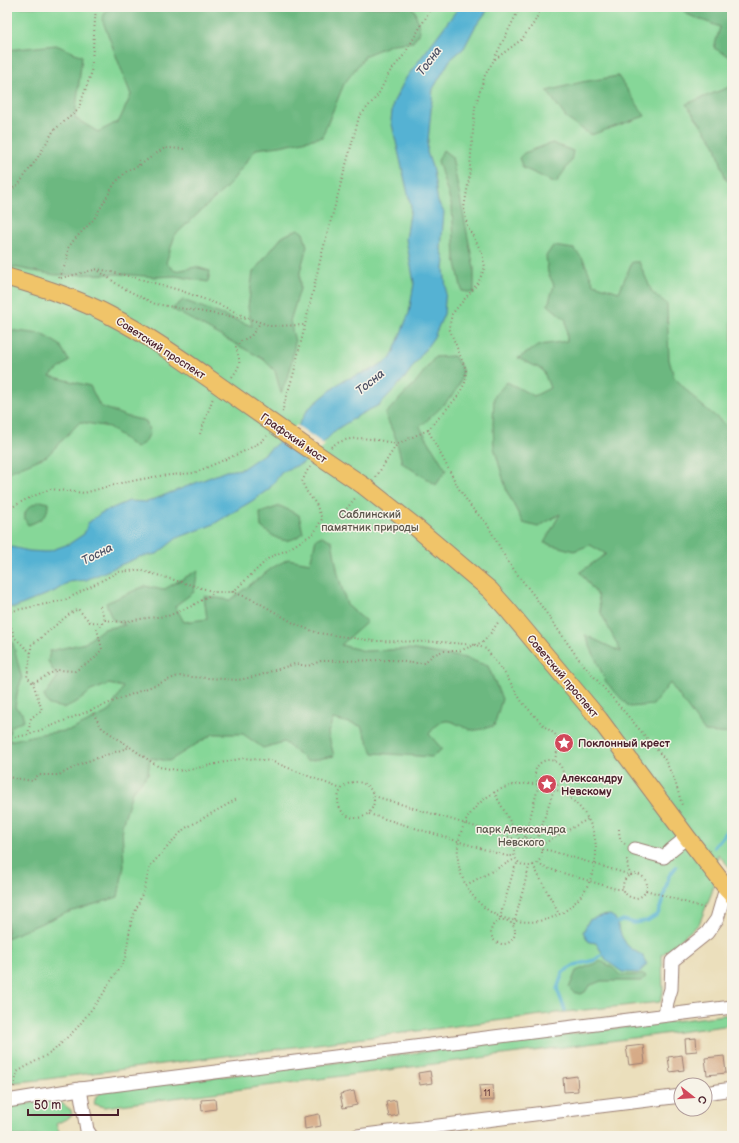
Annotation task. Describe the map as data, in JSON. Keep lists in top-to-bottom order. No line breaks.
{"streets":{"main road":["Советский проспект","Графский мост"]},"crossings":[["Советский проспект","Графский мост"]],"water":["Тосна"],"parks":["Саблинский памятник природы","парк Александра Невского"],"places":{"place":["Поклонный крест","Александру Невскому"]},"house_numbers":["11"],"scale_bar":"50 m","north":"right"}
